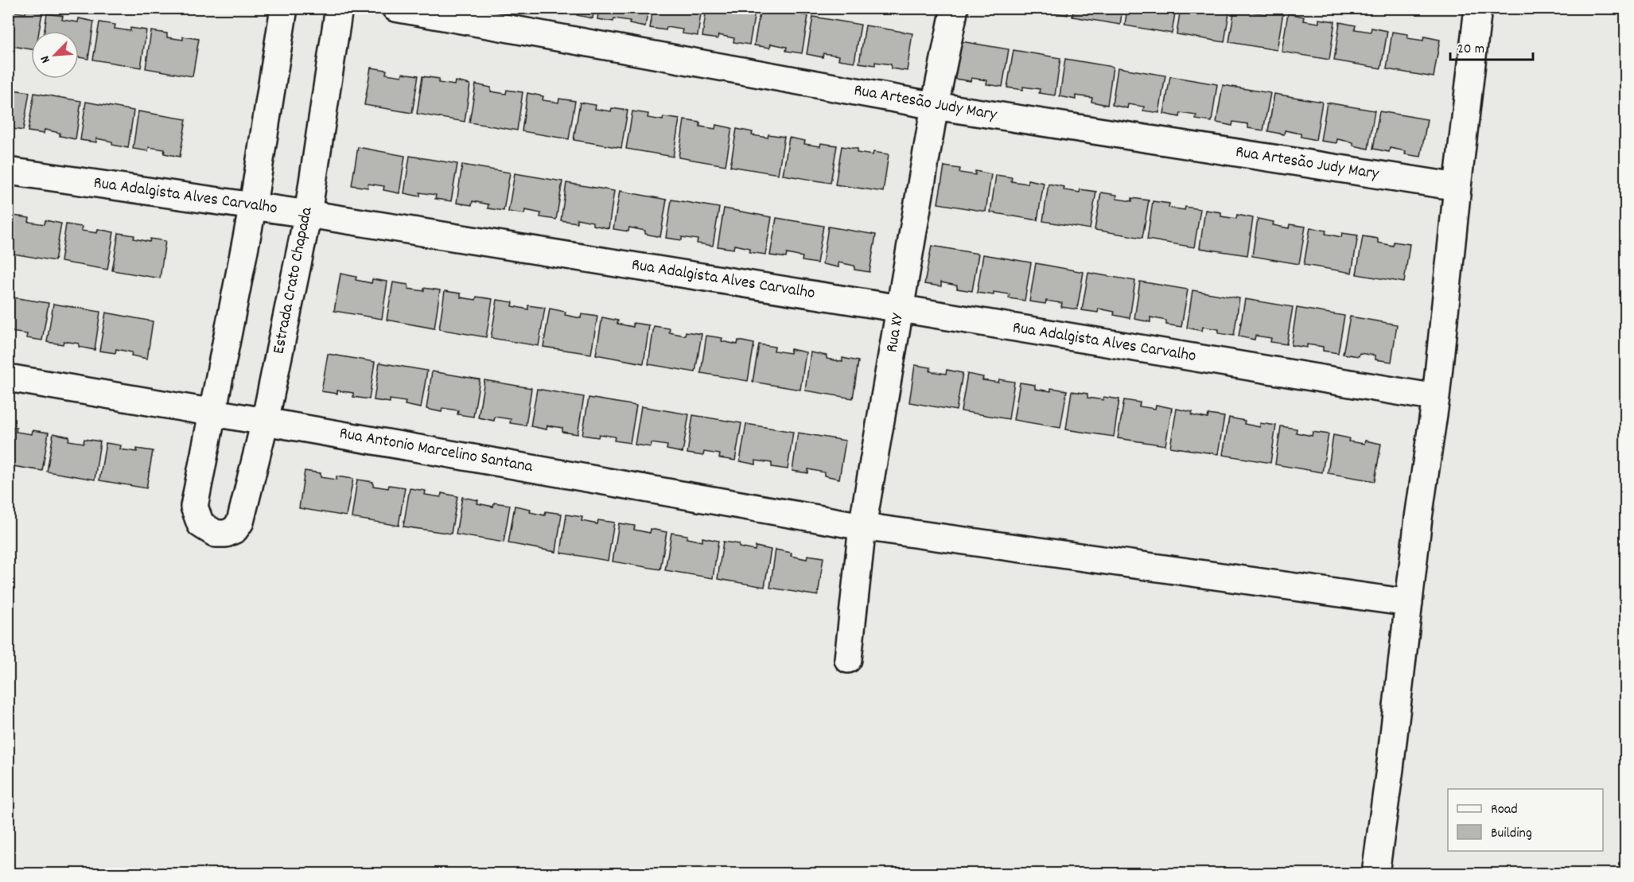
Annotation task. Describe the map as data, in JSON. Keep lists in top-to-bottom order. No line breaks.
{"streets":{"street":["Rua Artesão Judy Mary","Rua Adalgista Alves Carvalho","Estrada Crato Chapada","Rua XY","Rua Antonio Marcelino Santana"]},"crossings":[["Rua Artesão Judy Mary","Rua XY"],["Rua Adalgista Alves Carvalho","Estrada Crato Chapada"],["Rua Adalgista Alves Carvalho","Rua XY"],["Estrada Crato Chapada","Rua Antonio Marcelino Santana"],["Rua XY","Rua Antonio Marcelino Santana"]],"legend":["Road","Building"],"scale_bar":"20 m","north":"bottom left"}
